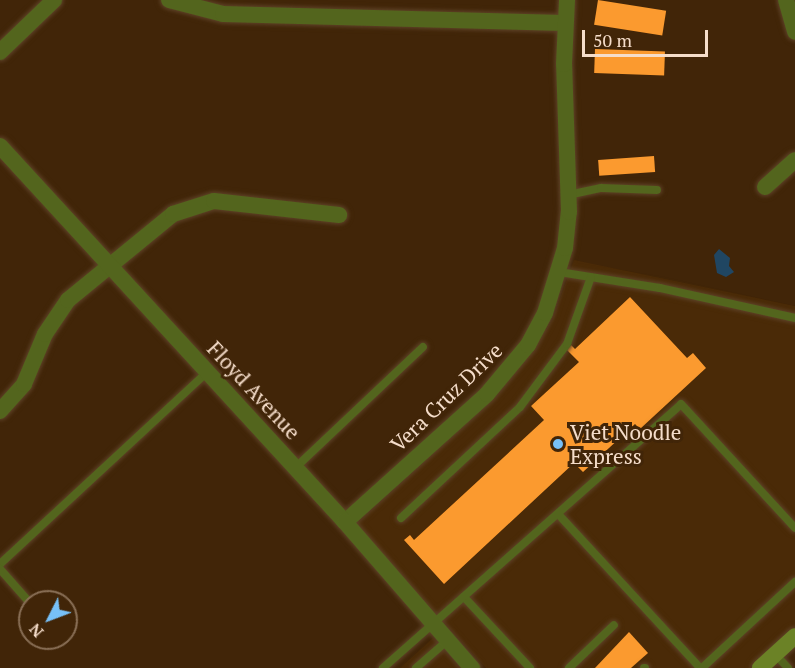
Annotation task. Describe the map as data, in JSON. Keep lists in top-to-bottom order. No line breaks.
{"streets":{"street":["Floyd Avenue","Vera Cruz Drive"]},"crossings":[["Floyd Avenue","Vera Cruz Drive"]],"places":["Viet Noodle Express"],"scale_bar":"50 m","north":"bottom left"}
